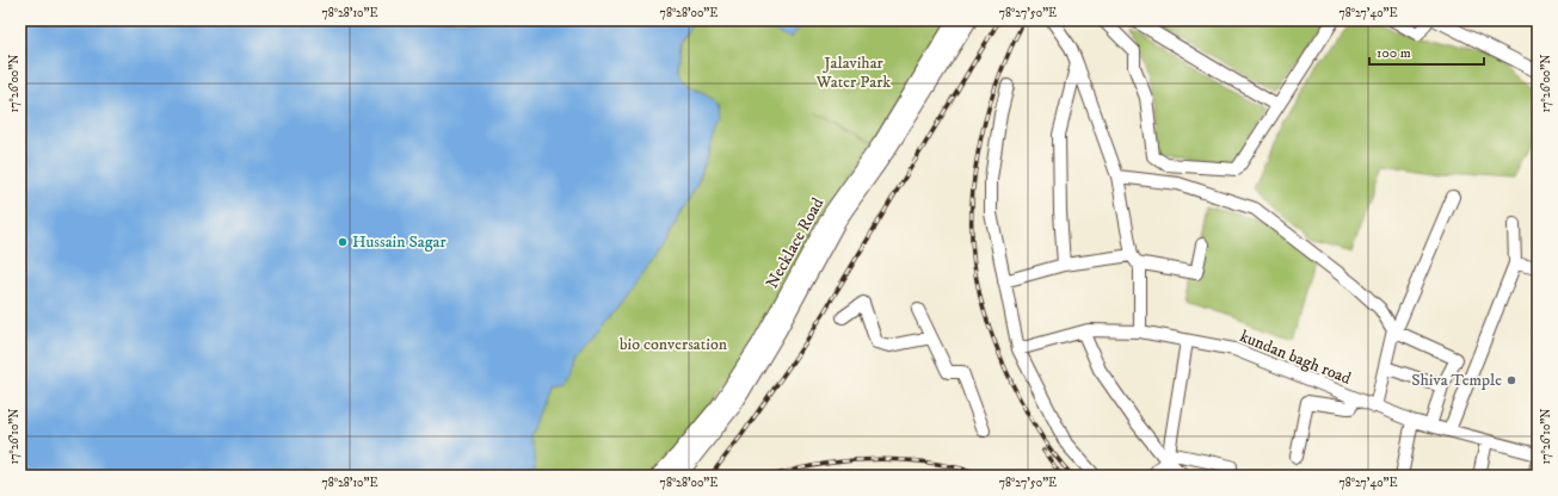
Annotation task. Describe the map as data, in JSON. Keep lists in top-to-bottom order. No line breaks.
{"streets":{"main road":["Necklace Road"],"street":["kundan bagh road"]},"parks":["Jalavihar Water Park","bio conversation"],"places":["Hussain Sagar","Shiva Temple"],"scale_bar":"100 m","coordinates":["78°28'10\"E","78°28'00\"E","78°27'50\"E","78°27'40\"E","17°26'00\"N","17°26'10\"N"]}
